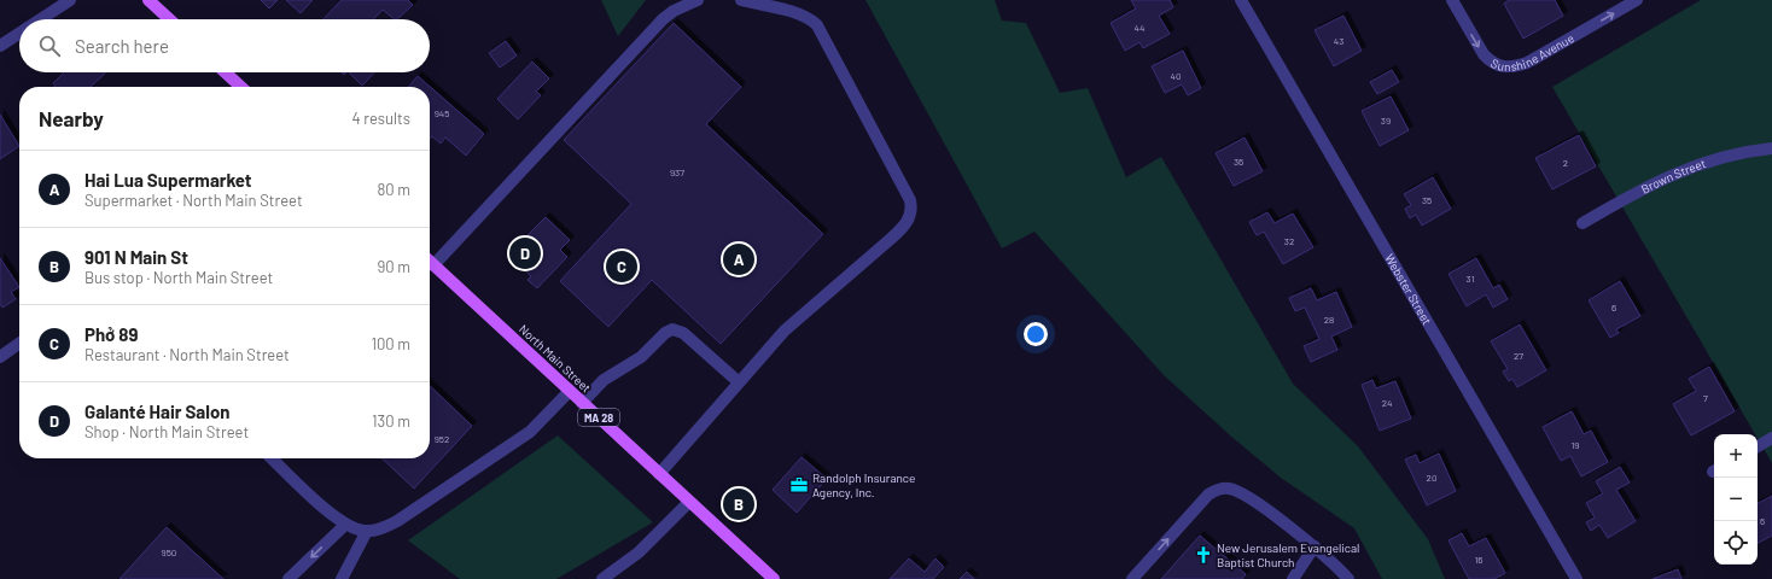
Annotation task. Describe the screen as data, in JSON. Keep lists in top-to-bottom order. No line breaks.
{"streets":{"main road":["North Main Street","MA 28"],"street":["Sunshine Avenue","Brown Street","Webster Street"]},"places":{"office":["Randolph Insurance Agency, Inc."],"church":["New Jerusalem Evangelical Baptist Church"]},"house_numbers":["44","43","40","945","39","36","2","937","35","32","31","6","28","27","7","24","952","19","20","6","950","16"],"page":{"search":"Search here","heading":["Nearby","4 results"],"list":[{"mark":"A","name":"Hai Lua Supermarket","note":"Supermarket · North Main Street","value":"80 m"},{"mark":"B","name":"901 N Main St","note":"Bus stop · North Main Street","value":"90 m"},{"mark":"C","name":"Phở 89","note":"Restaurant · North Main Street","value":"100 m"},{"mark":"D","name":"Galanté Hair Salon","note":"Shop · North Main Street","value":"130 m"}],"pins":["D","A","C","B"],"map_buttons":["+","−"]}}
